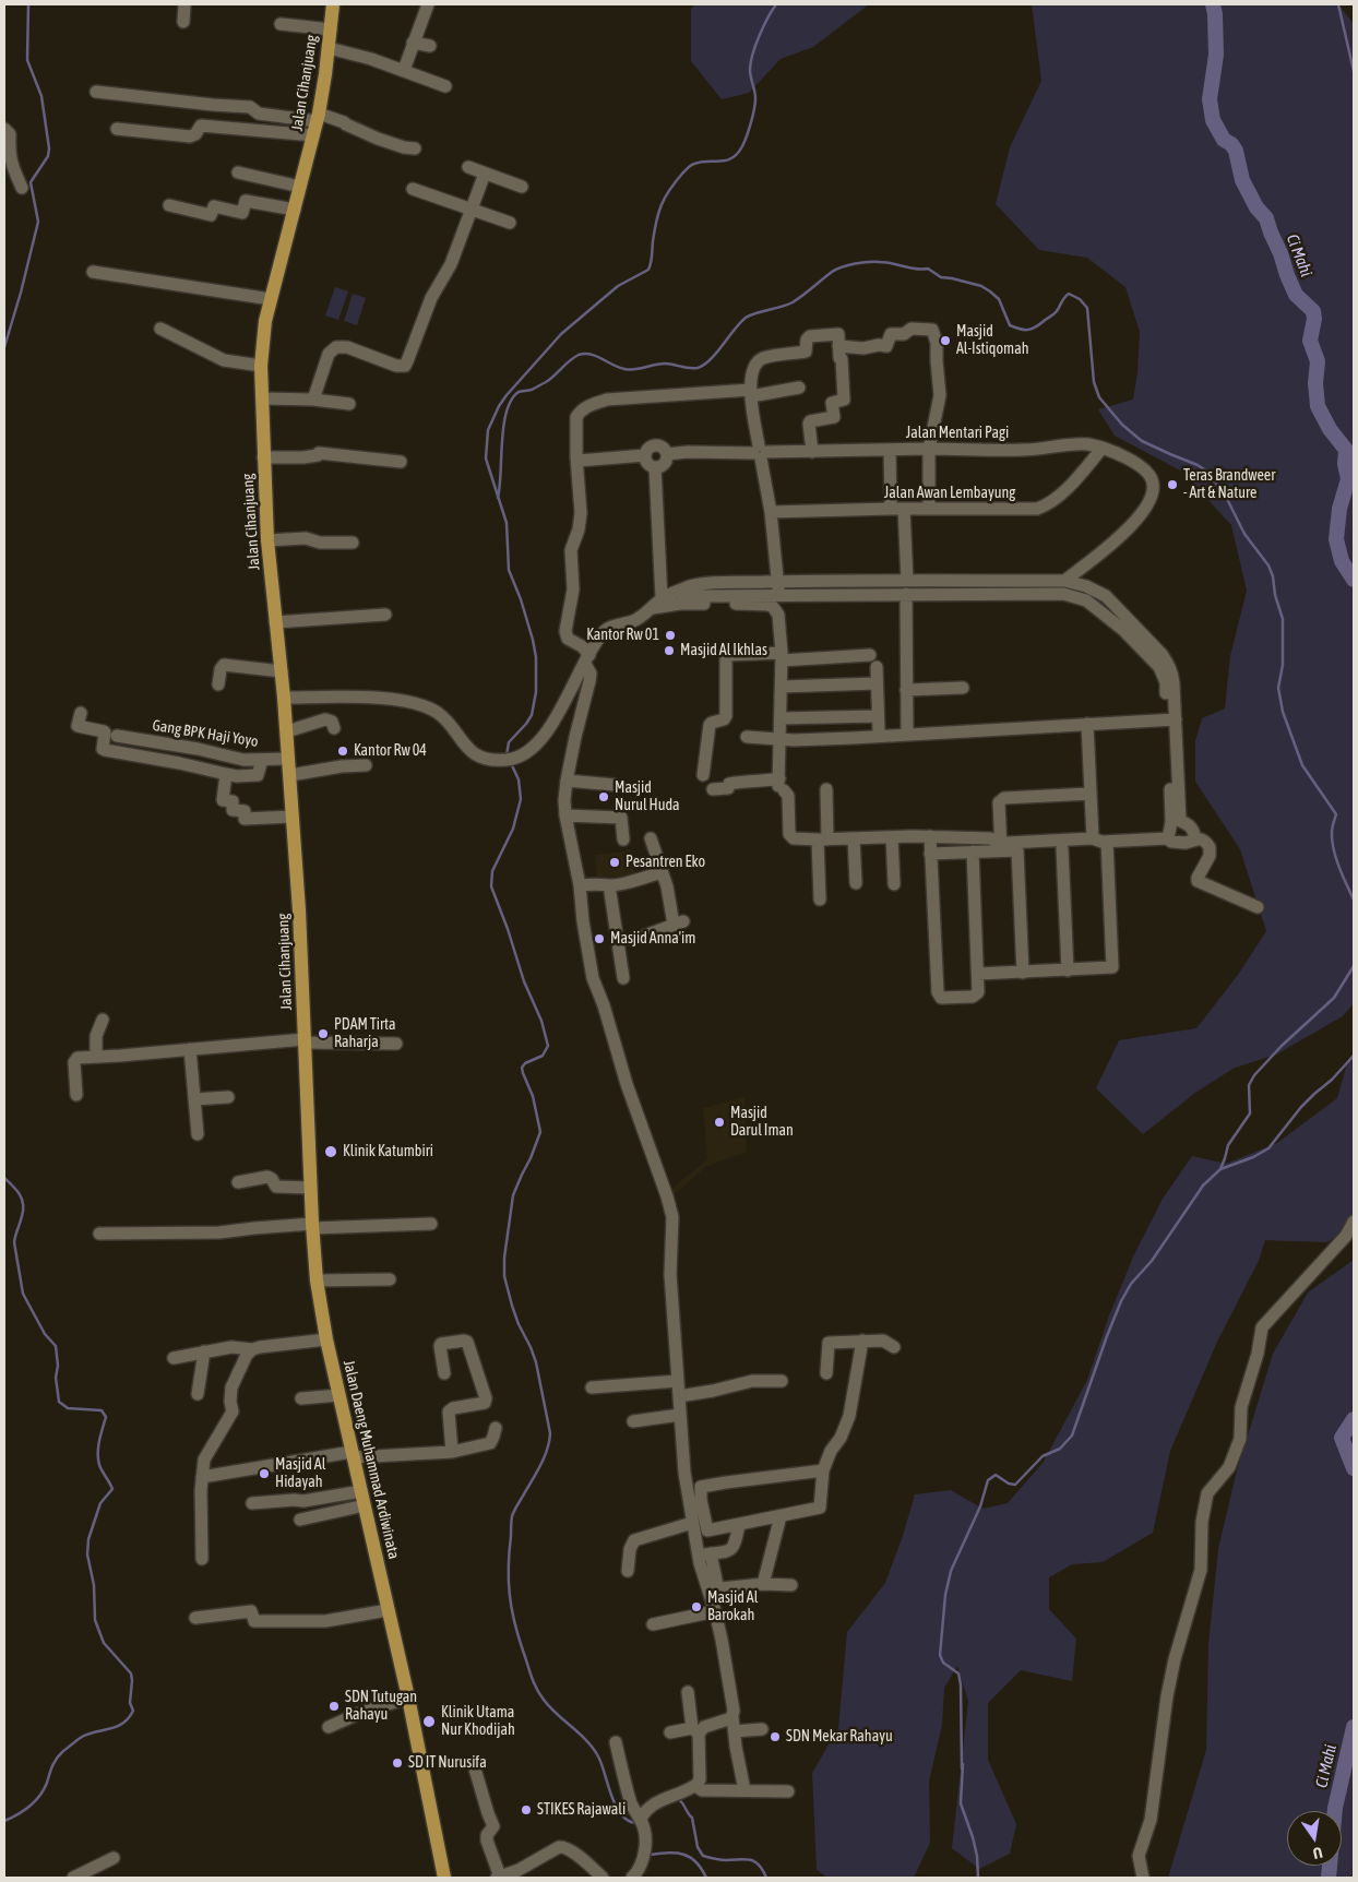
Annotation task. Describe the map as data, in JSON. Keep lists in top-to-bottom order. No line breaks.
{"streets":{"main road":["Jalan Cihanjuang","Jalan Daeng Muhammad Ardiwinata"],"street":["Jalan Mentari Pagi","Jalan Awan Lembayung","Gang BPK Haji Yoyo"]},"crossings":[["Jalan Cihanjuang","Gang BPK Haji Yoyo"],["Jalan Cihanjuang","Jalan Daeng Muhammad Ardiwinata"],["Jalan Mentari Pagi","Jalan Awan Lembayung"]],"water":["Ci Mahi"],"places":["Masjid Al-Istiqomah","Teras Brandweer - Art & Nature","Kantor Rw 01","Masjid Al Ikhlas","Kantor Rw 04","Masjid Nurul Huda","Pesantren Eko","Masjid Anna'im","PDAM Tirta Raharja","Masjid Darul Iman","Klinik Katumbiri","Masjid Al Hidayah","Masjid Al Barokah","SDN Tutugan Rahayu","Klinik Utama Nur Khodijah","SDN Mekar Rahayu","SD IT Nurusifa","STIKES Rajawali"],"north":"bottom"}
